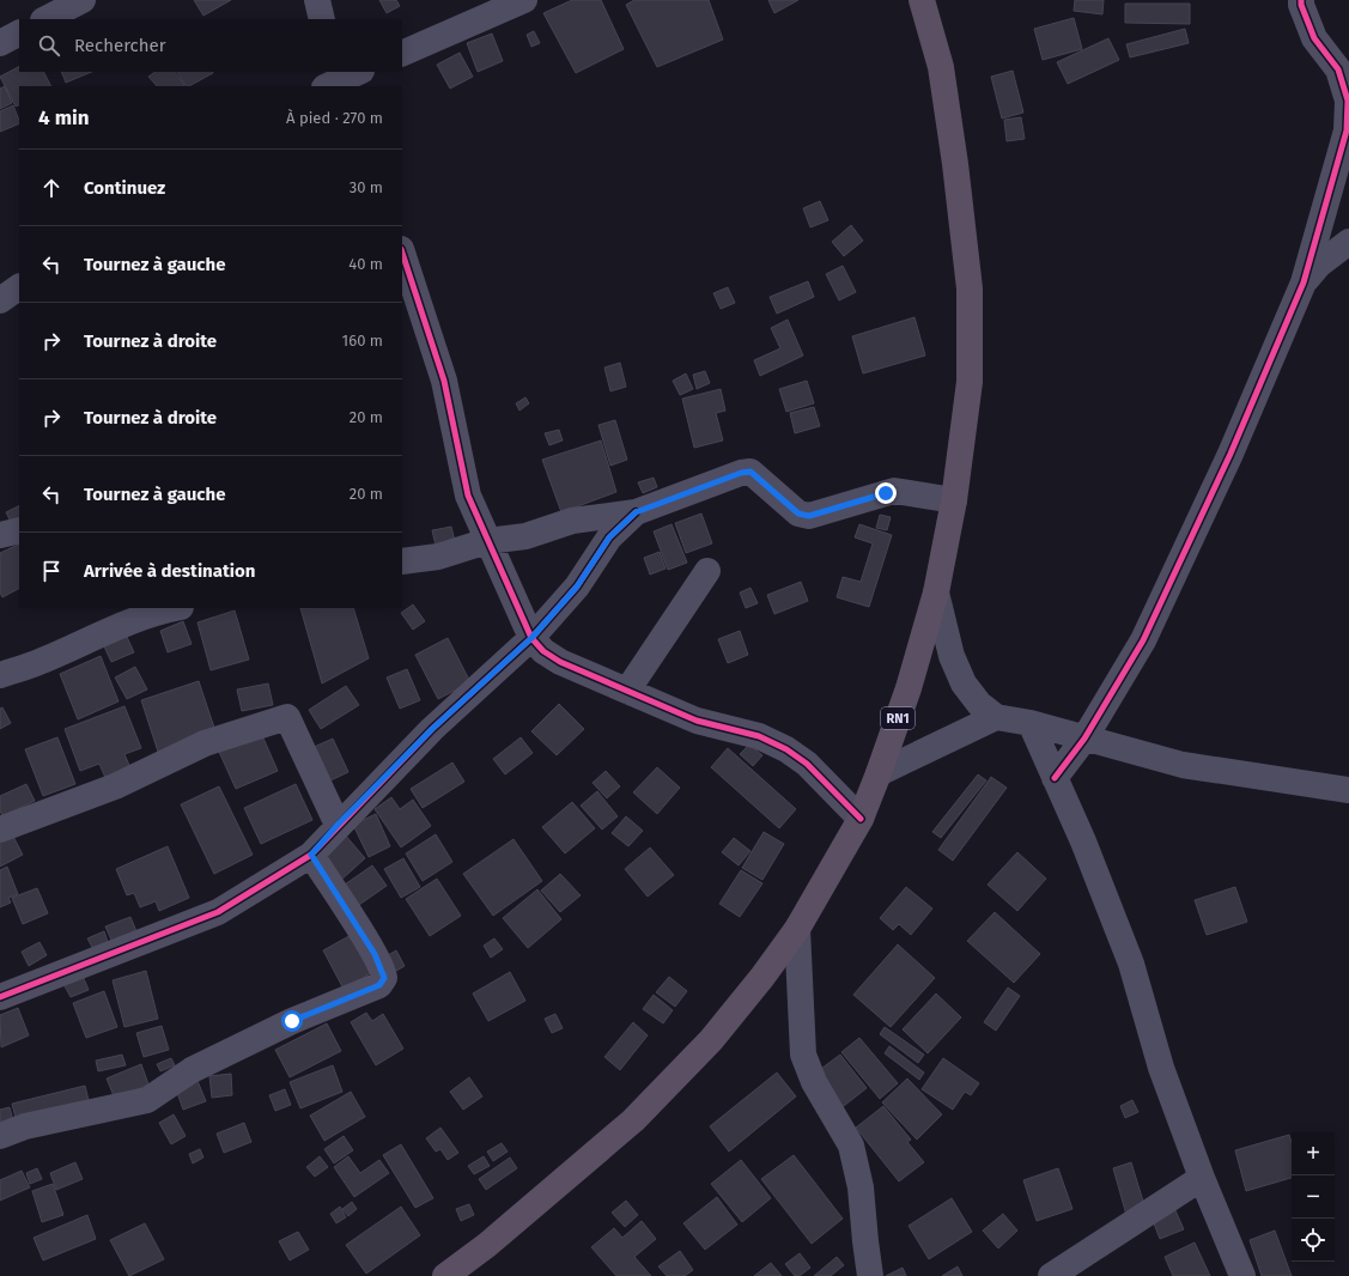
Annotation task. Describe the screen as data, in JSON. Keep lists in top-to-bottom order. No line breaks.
{"streets":{"highway":["RN1"]},"page":{"search":"Rechercher","heading":["4 min","À pied · 270 m"],"list":[["Continuez","30 m"],["Tournez à gauche","40 m"],["Tournez à droite","160 m"],["Tournez à droite","20 m"],["Tournez à gauche","20 m"],"Arrivée à destination"],"map_buttons":["+","−"]}}
